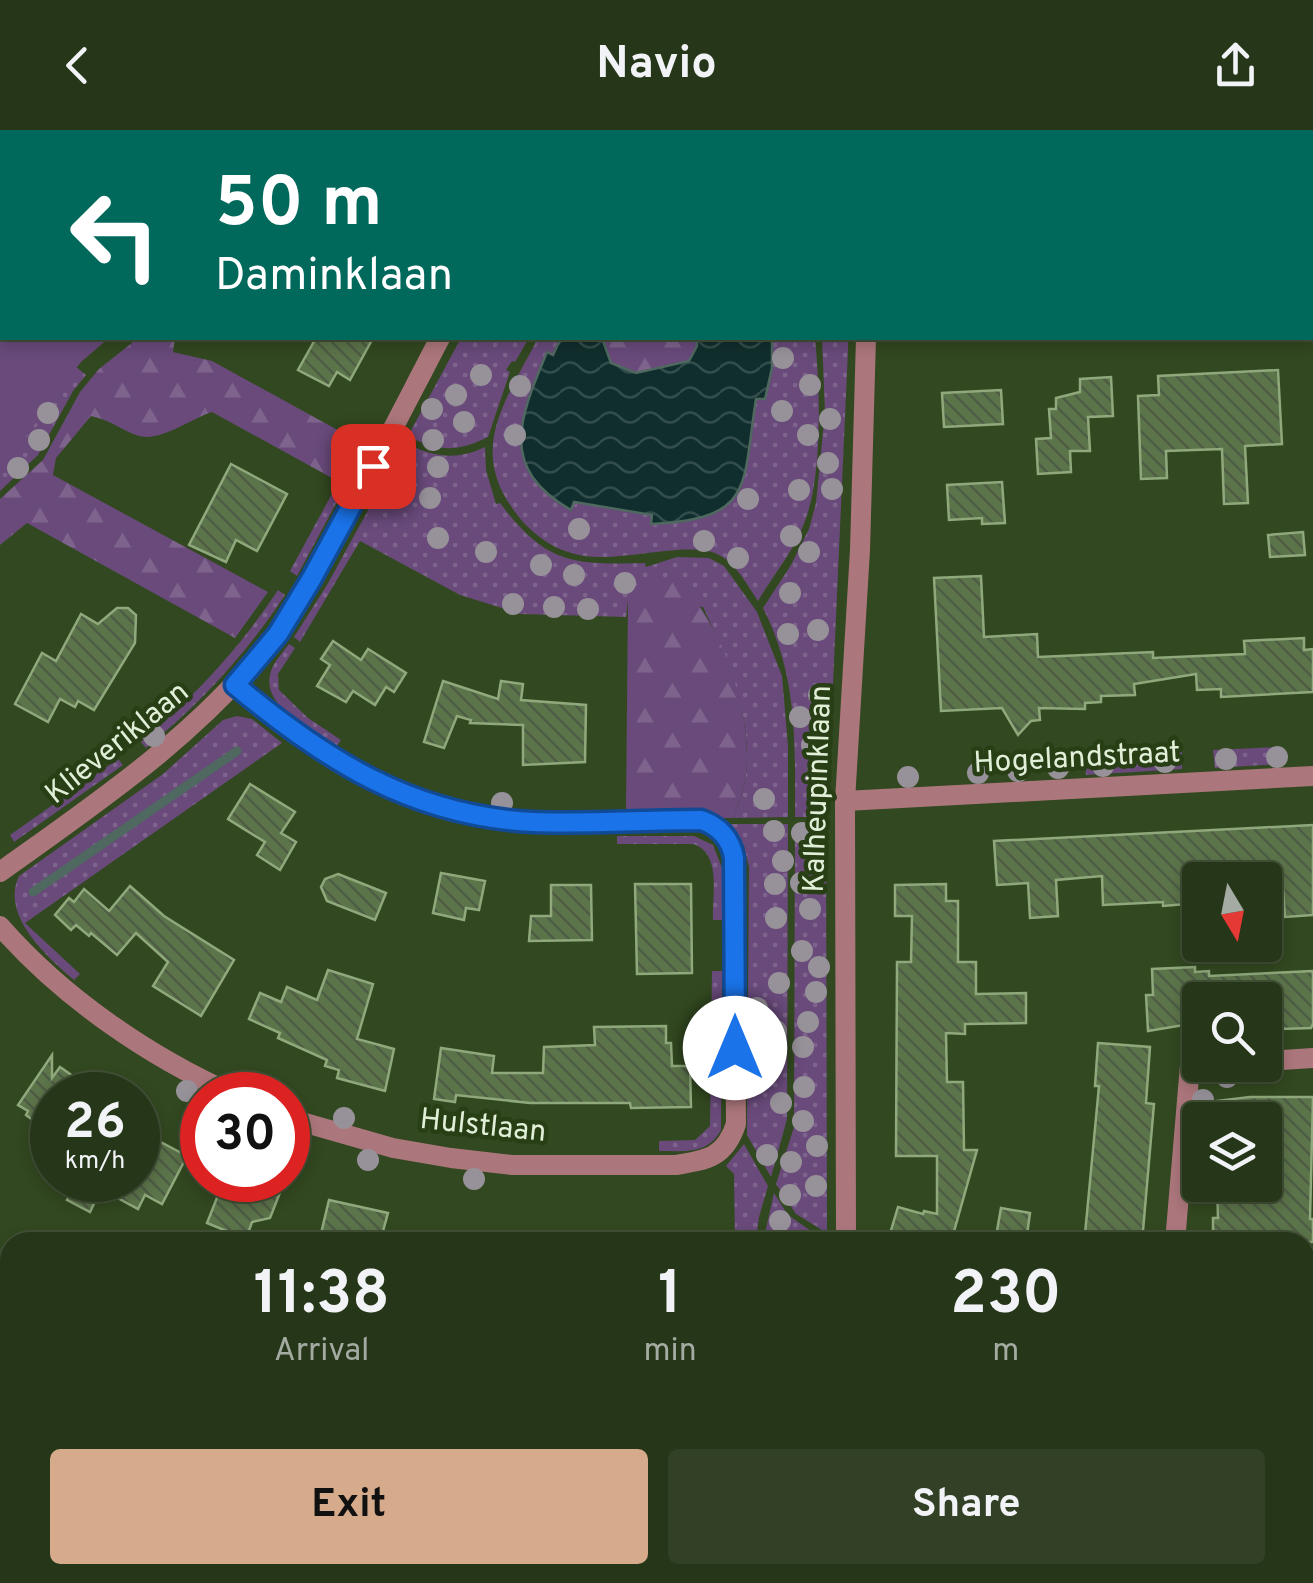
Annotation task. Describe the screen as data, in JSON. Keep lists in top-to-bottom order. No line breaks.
{"streets":{"street":["Klieveriklaan","Hogelandstraat","Kalheupinklaan","Hulstlaan"]},"crossings":[["Klieveriklaan","Hulstlaan"],["Hogelandstraat","Kalheupinklaan"]],"north":"bottom","page":{"header":"Navio","turn":["50 m","Daminklaan"],"speed":"26 km/h","limit":"30","eta":["11:38","Arrival","1","min","230","m"],"buttons":["Exit","Share"]}}
